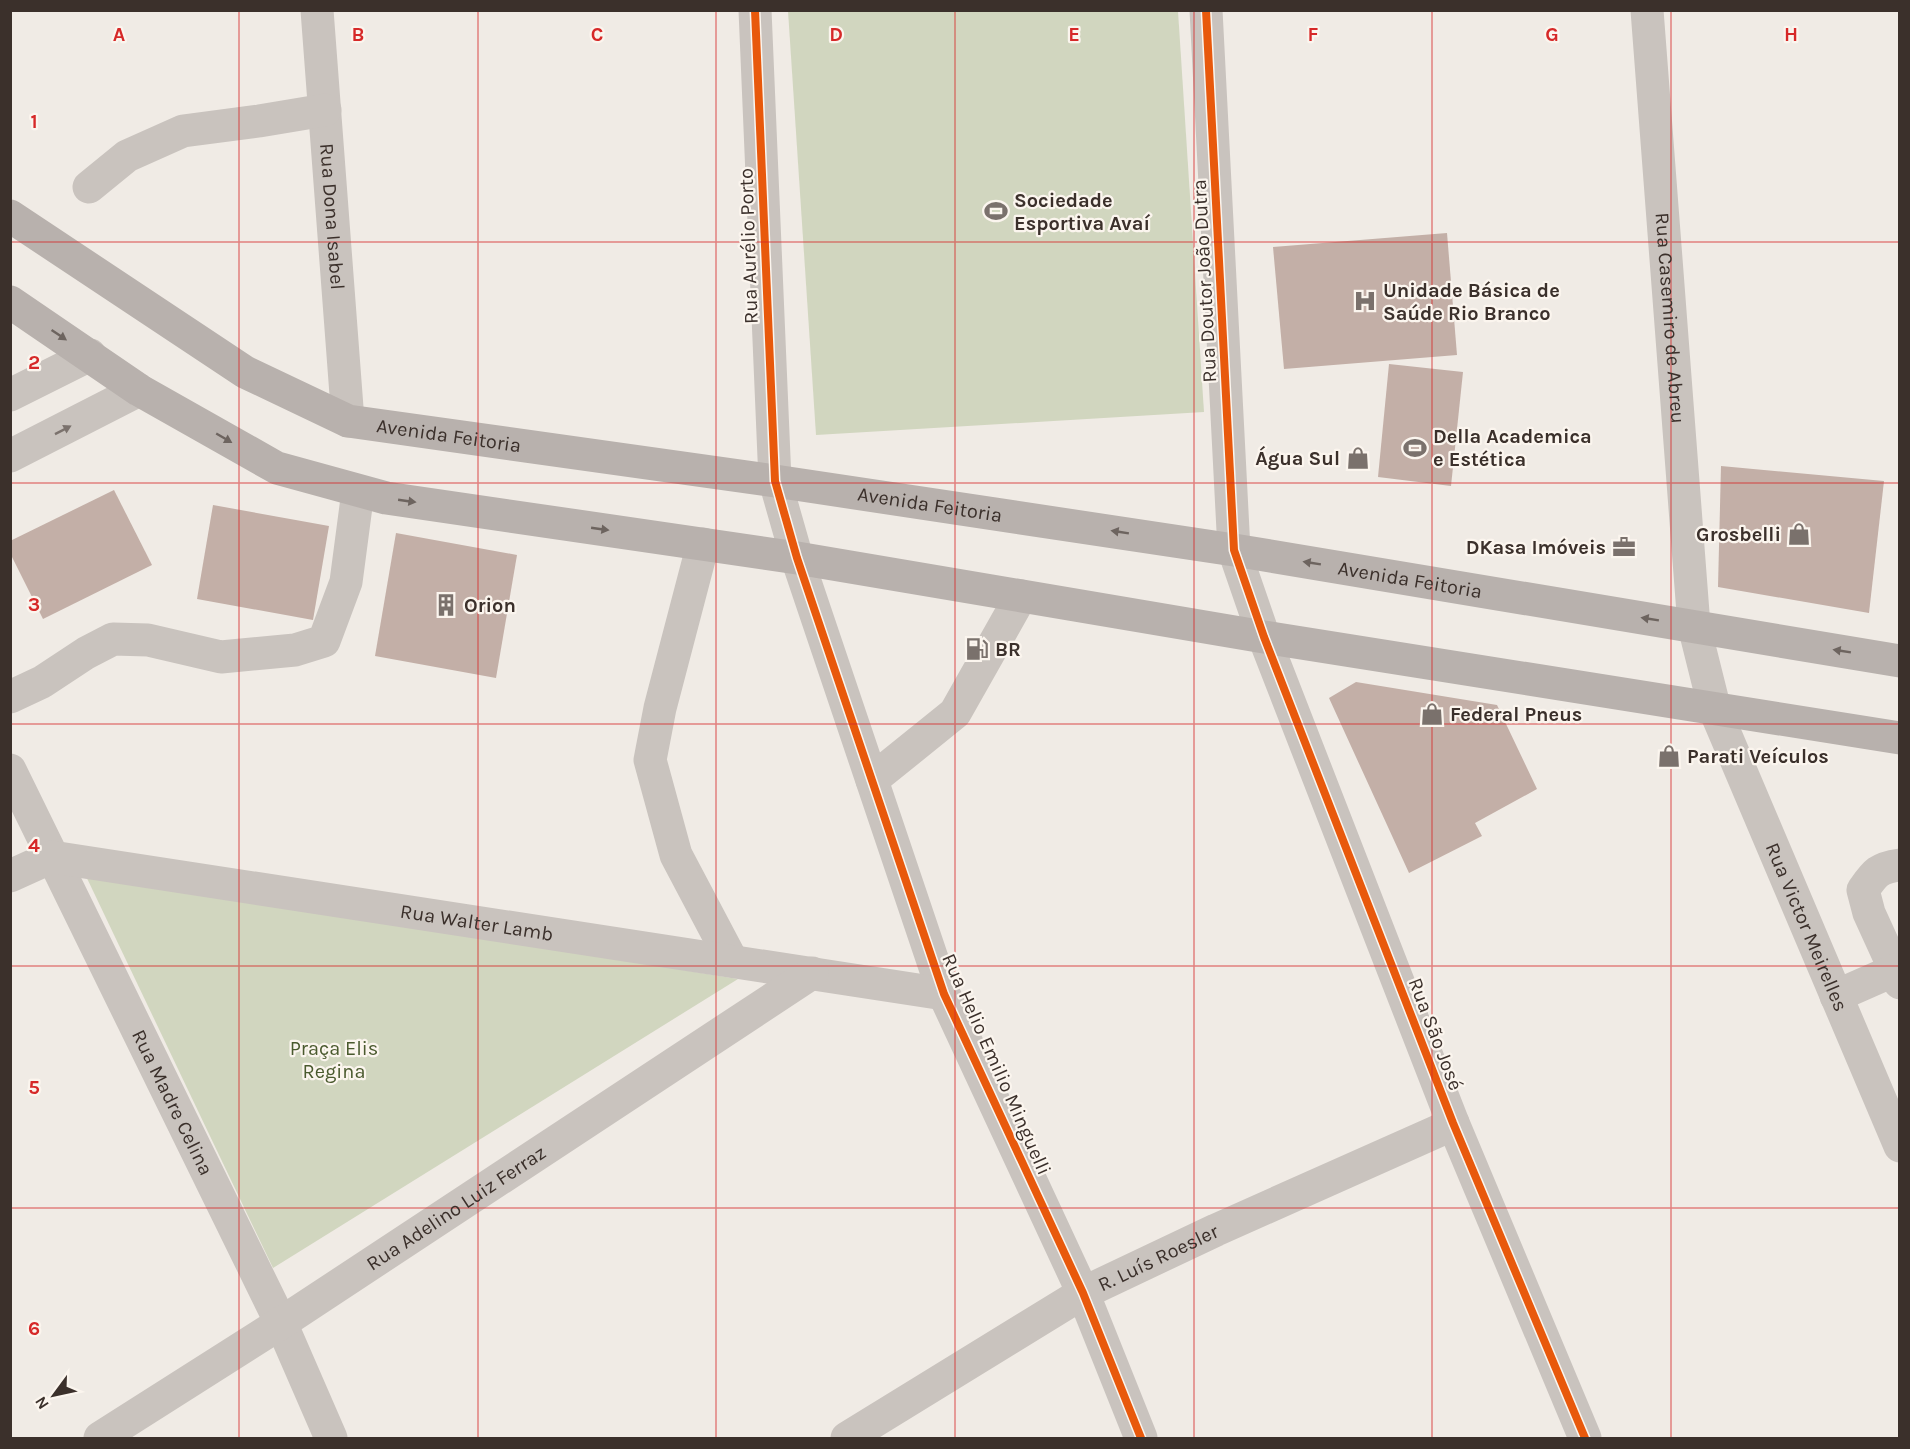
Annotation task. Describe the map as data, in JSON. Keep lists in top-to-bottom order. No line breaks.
{"streets":{"main road":["Avenida Feitoria"],"street":["Rua Dona Isabel","Rua Aurélio Porto","Rua Doutor João Dutra","Rua Casemiro de Abreu","Rua Walter Lamb","Rua Victor Meirelles","Rua São José","Rua Helio Emilio Minguelli","Rua Madre Celina","Rua Adelino Luiz Ferraz","R. Luís Roesler"]},"crossings":[["Rua Dona Isabel","Avenida Feitoria"],["Rua Aurélio Porto","Avenida Feitoria"],["Rua Aurélio Porto","Rua Helio Emilio Minguelli"],["Rua Doutor João Dutra","Avenida Feitoria"],["Rua Doutor João Dutra","Rua São José"],["Rua Casemiro de Abreu","Avenida Feitoria"],["Rua Casemiro de Abreu","Rua Victor Meirelles"],["Rua Walter Lamb","Rua Helio Emilio Minguelli"],["Rua Walter Lamb","Rua Madre Celina"],["Rua Walter Lamb","Rua Adelino Luiz Ferraz"],["Rua São José","R. Luís Roesler"],["Rua Helio Emilio Minguelli","R. Luís Roesler"],["Rua Madre Celina","Rua Adelino Luiz Ferraz"]],"parks":["Praça Elis Regina"],"places":{"sports":["Sociedade Esportiva Avaí","Della Academica e Estética"],"hospital":["Unidade Básica de Saúde Rio Branco"],"shop":["Água Sul","Grosbelli","Federal Pneus","Parati Veículos"],"office":["DKasa Imóveis"],"building":["Orion"],"fuel station":["BR"]},"north":"bottom left","grid":{"columns":["A","B","C","D","E","F","G","H"],"rows":["1","2","3","4","5","6"]}}
